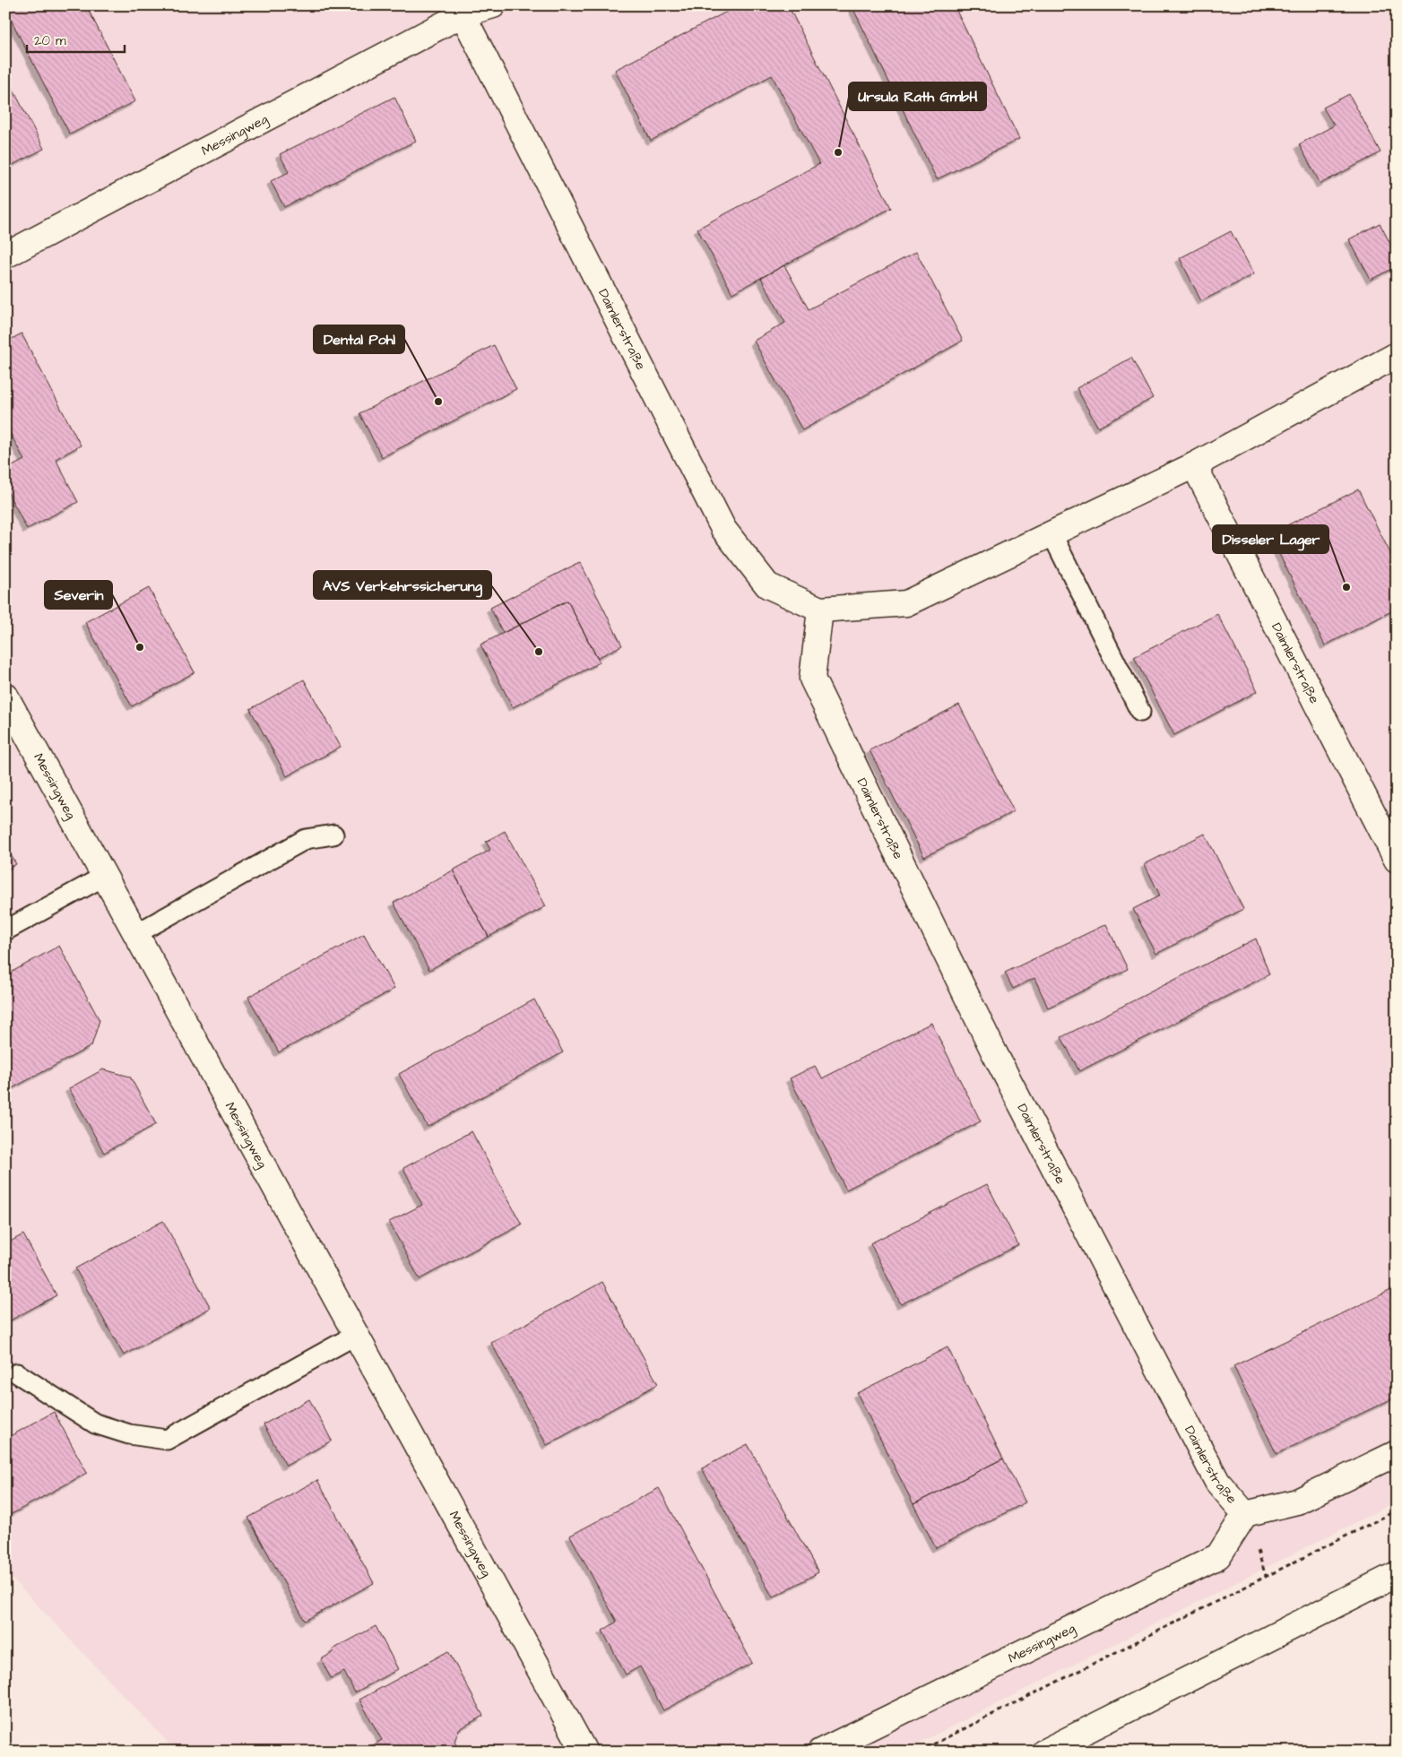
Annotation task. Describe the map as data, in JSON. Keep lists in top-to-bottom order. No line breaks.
{"streets":{"street":["Messingweg","Daimlerstraße"]},"crossings":[["Messingweg","Daimlerstraße"]],"places":["Ursula Rath GmbH","Dental Pohl","Disseler Lager","Severin","AVS Verkehrssicherung"],"scale_bar":"20 m"}
